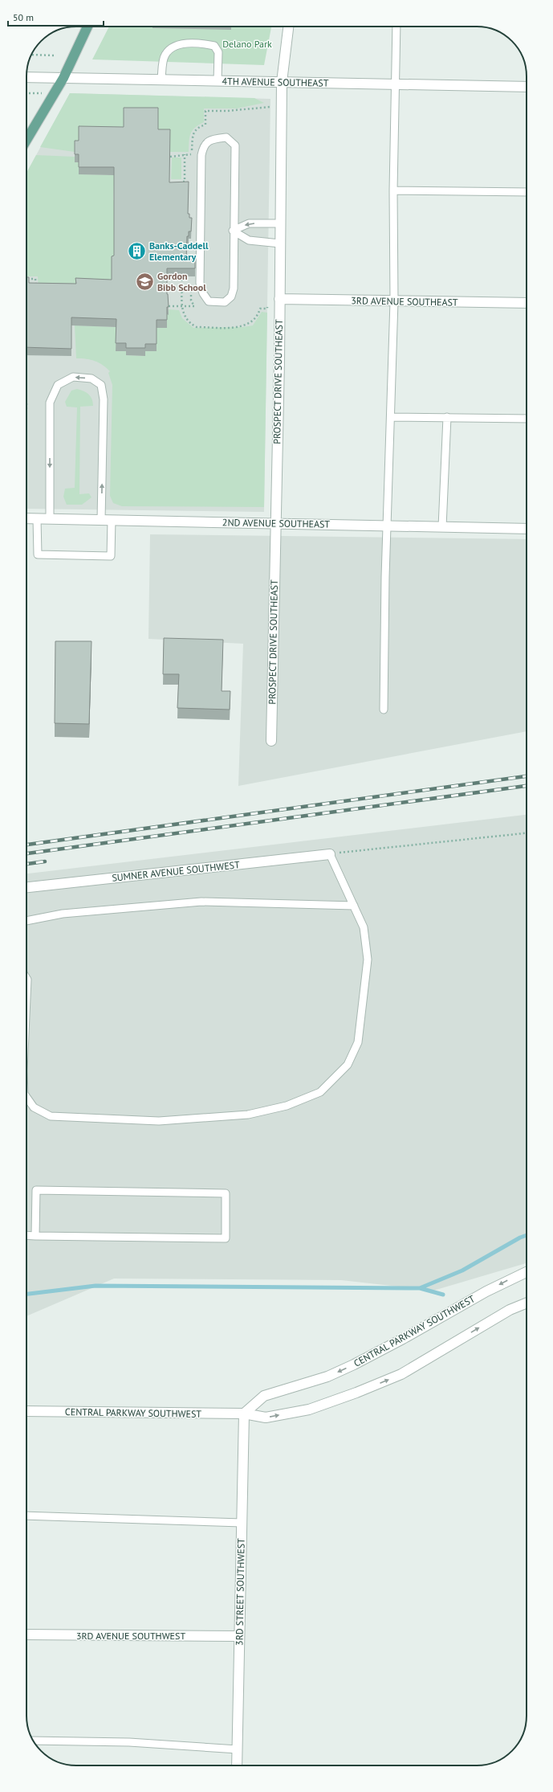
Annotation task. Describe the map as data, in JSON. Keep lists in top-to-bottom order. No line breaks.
{"streets":{"street":["4TH AVENUE SOUTHEAST","3RD AVENUE SOUTHEAST","PROSPECT DRIVE SOUTHEAST","2ND AVENUE SOUTHEAST","SUMNER AVENUE SOUTHWEST","CENTRAL PARKWAY SOUTHWEST","3RD STREET SOUTHWEST","3RD AVENUE SOUTHWEST"]},"crossings":[["4TH AVENUE SOUTHEAST","PROSPECT DRIVE SOUTHEAST"],["3RD AVENUE SOUTHEAST","PROSPECT DRIVE SOUTHEAST"],["PROSPECT DRIVE SOUTHEAST","2ND AVENUE SOUTHEAST"],["CENTRAL PARKWAY SOUTHWEST","3RD STREET SOUTHWEST"],["3RD STREET SOUTHWEST","3RD AVENUE SOUTHWEST"]],"parks":["Delano Park"],"places":{"building":["Banks-Caddell Elementary"],"school or university":["Gordon Bibb School"]},"scale_bar":"50 m"}
